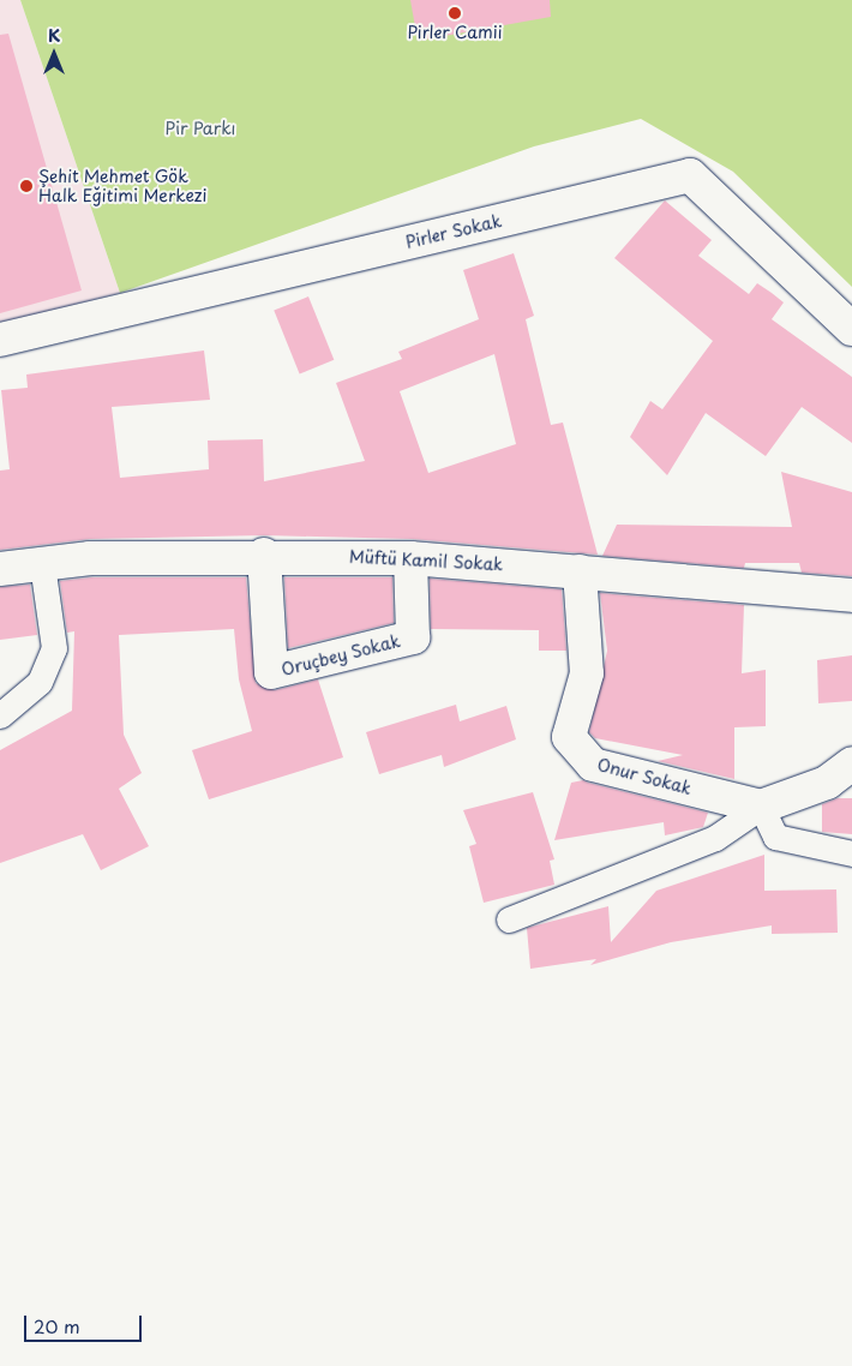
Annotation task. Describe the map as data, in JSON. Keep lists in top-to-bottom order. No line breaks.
{"streets":{"street":["Pirler Sokak","Müftü Kamil Sokak","Oruçbey Sokak","Onur Sokak"]},"crossings":[["Müftü Kamil Sokak","Oruçbey Sokak"],["Müftü Kamil Sokak","Onur Sokak"]],"parks":["Pir Parkı"],"places":["Pirler Camii","Şehit Mehmet Gök Halk Eğitimi Merkezi"],"scale_bar":"20 m","north":"top"}
